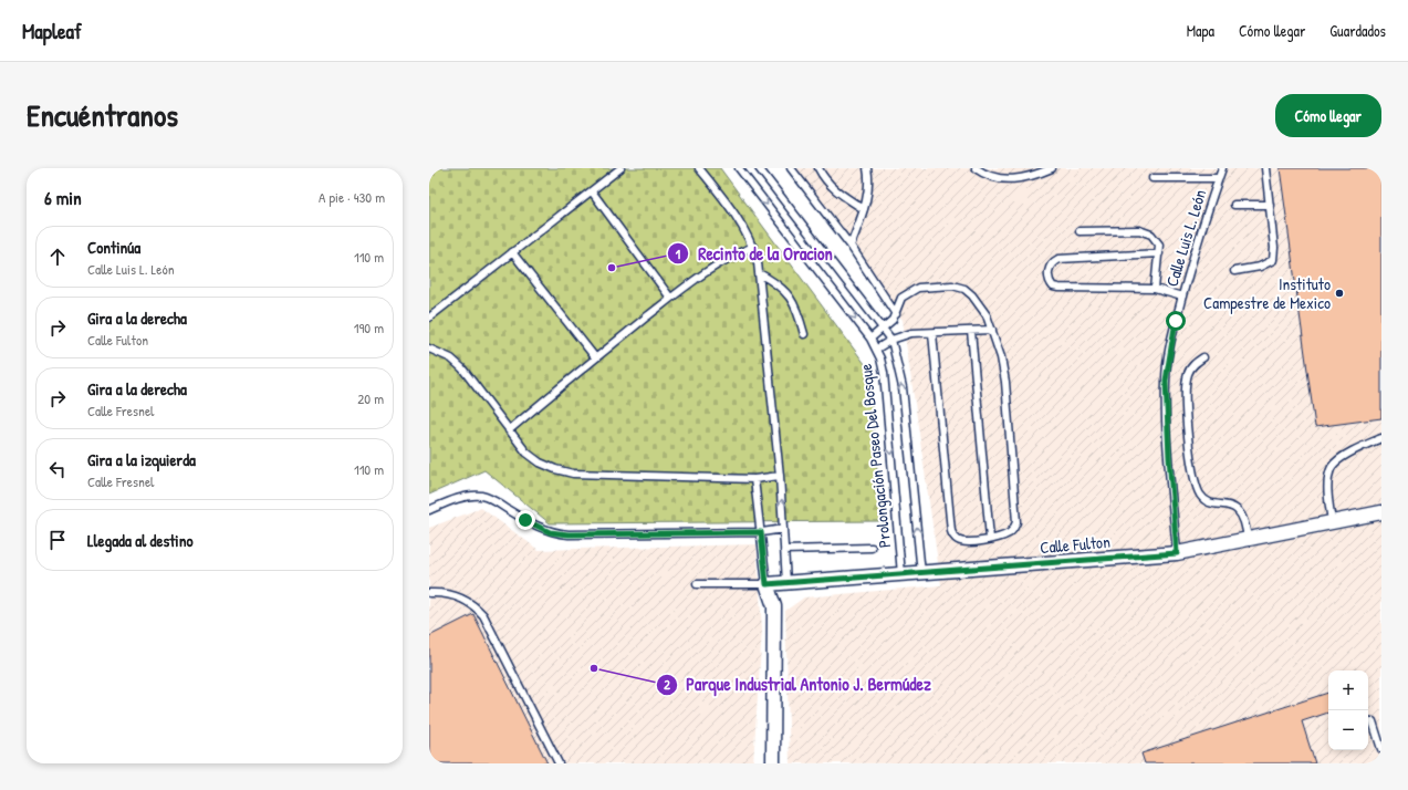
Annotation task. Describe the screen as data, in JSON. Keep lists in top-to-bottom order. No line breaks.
{"streets":{"street":["Calle Fulton"],"lane":["Calle Luis L. León","Prolongación Paseo Del Bosque"]},"crossings":[["Calle Luis L. León","Calle Fulton"],["Prolongación Paseo Del Bosque","Calle Fulton"]],"places":["Recinto de la Oracion","Instituto Campestre de Mexico","Parque Industrial Antonio J. Bermúdez"],"page":{"header":"Mapleaf","nav":["Mapa","Cómo llegar","Guardados"],"title":"Encuéntranos","buttons":"Cómo llegar","heading":["6 min","A pie · 430 m"],"list":[["Continúa","Calle Luis L. León","110 m"],["Gira a la derecha","Calle Fulton","190 m"],["Gira a la derecha","Calle Fresnel","20 m"],["Gira a la izquierda","Calle Fresnel","110 m"],"Llegada al destino"],"map_buttons":["+","−"]}}
